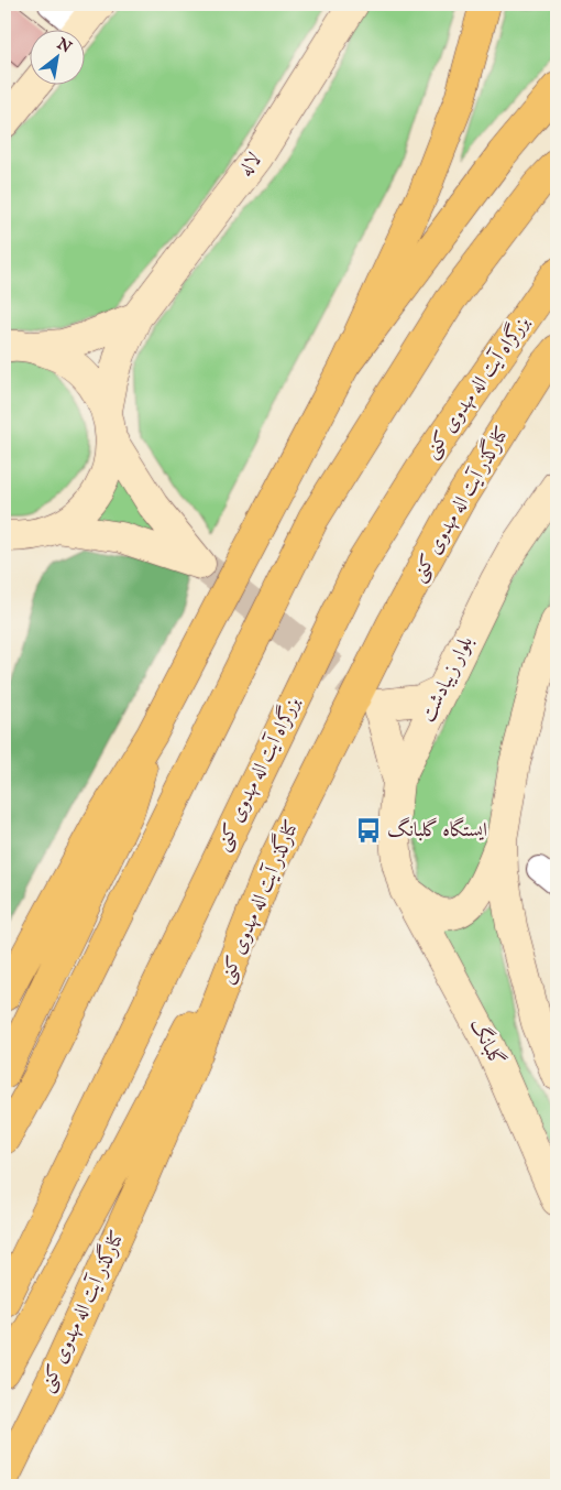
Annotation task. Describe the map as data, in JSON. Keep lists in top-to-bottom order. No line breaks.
{"streets":{"main road":["بزرگراه آیت اله مهدوی کنی","کنارگذر آیت اله مهدوی کنی"],"street":["لاله","بلوار زیبادشت","گلبانگ"]},"crossings":[["بلوار زیبادشت","گلبانگ"]],"places":{"bus stop":["ایستگاه گلبانگ"]},"north":"top right"}
